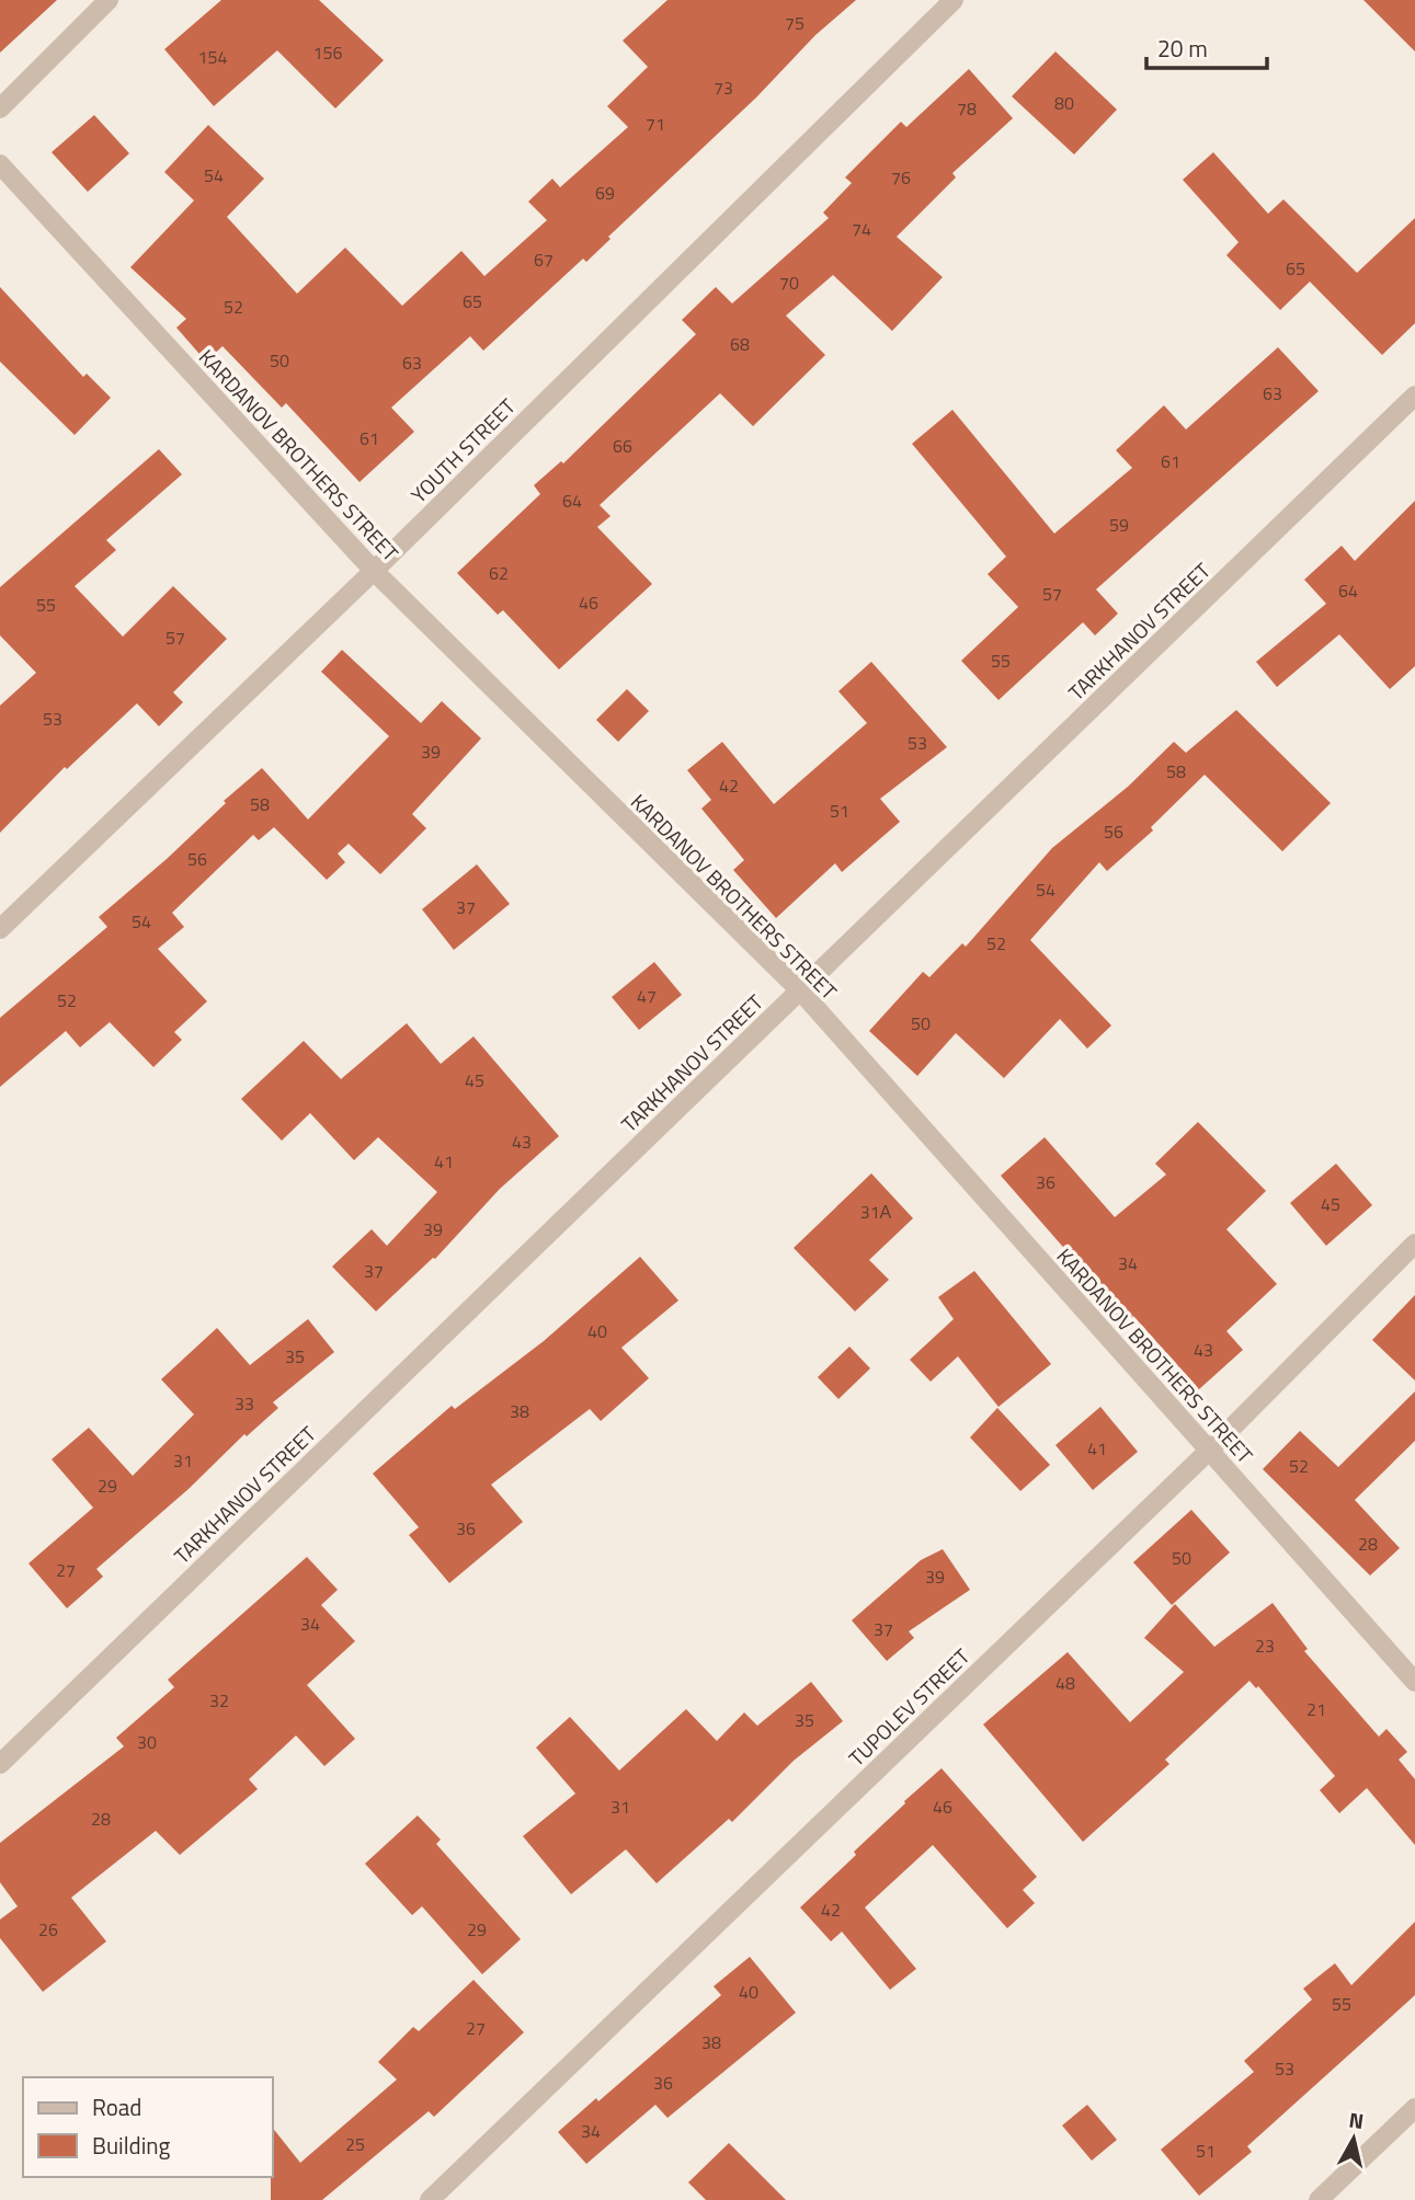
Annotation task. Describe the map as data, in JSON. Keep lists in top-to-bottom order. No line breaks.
{"streets":{"street":["YOUTH STREET","KARDANOV BROTHERS STREET","TARKHANOV STREET","TUPOLEV STREET"]},"crossings":[["YOUTH STREET","KARDANOV BROTHERS STREET"],["KARDANOV BROTHERS STREET","TARKHANOV STREET"],["KARDANOV BROTHERS STREET","TUPOLEV STREET"]],"house_numbers":["75","156","154","73","80","78","71","54","76","69","74","67","65","70","65","52","68","50","63","63","61","66","61","64","59","62","64","57","46","55","57","55","53","53","39","58","42","58","51","56","56","54","37","54","52","47","52","50","45","43","41","36","45","31А","39","34","37","40","43","35","33","38","41","31","52","29","36","28","50","27","39","34","37","23","48","32","21","35","30","31","46","28","42","26","29","40","55","27","38","53","36","34","25","51"],"legend":["Road","Building"],"scale_bar":"20 m","north":"top"}
